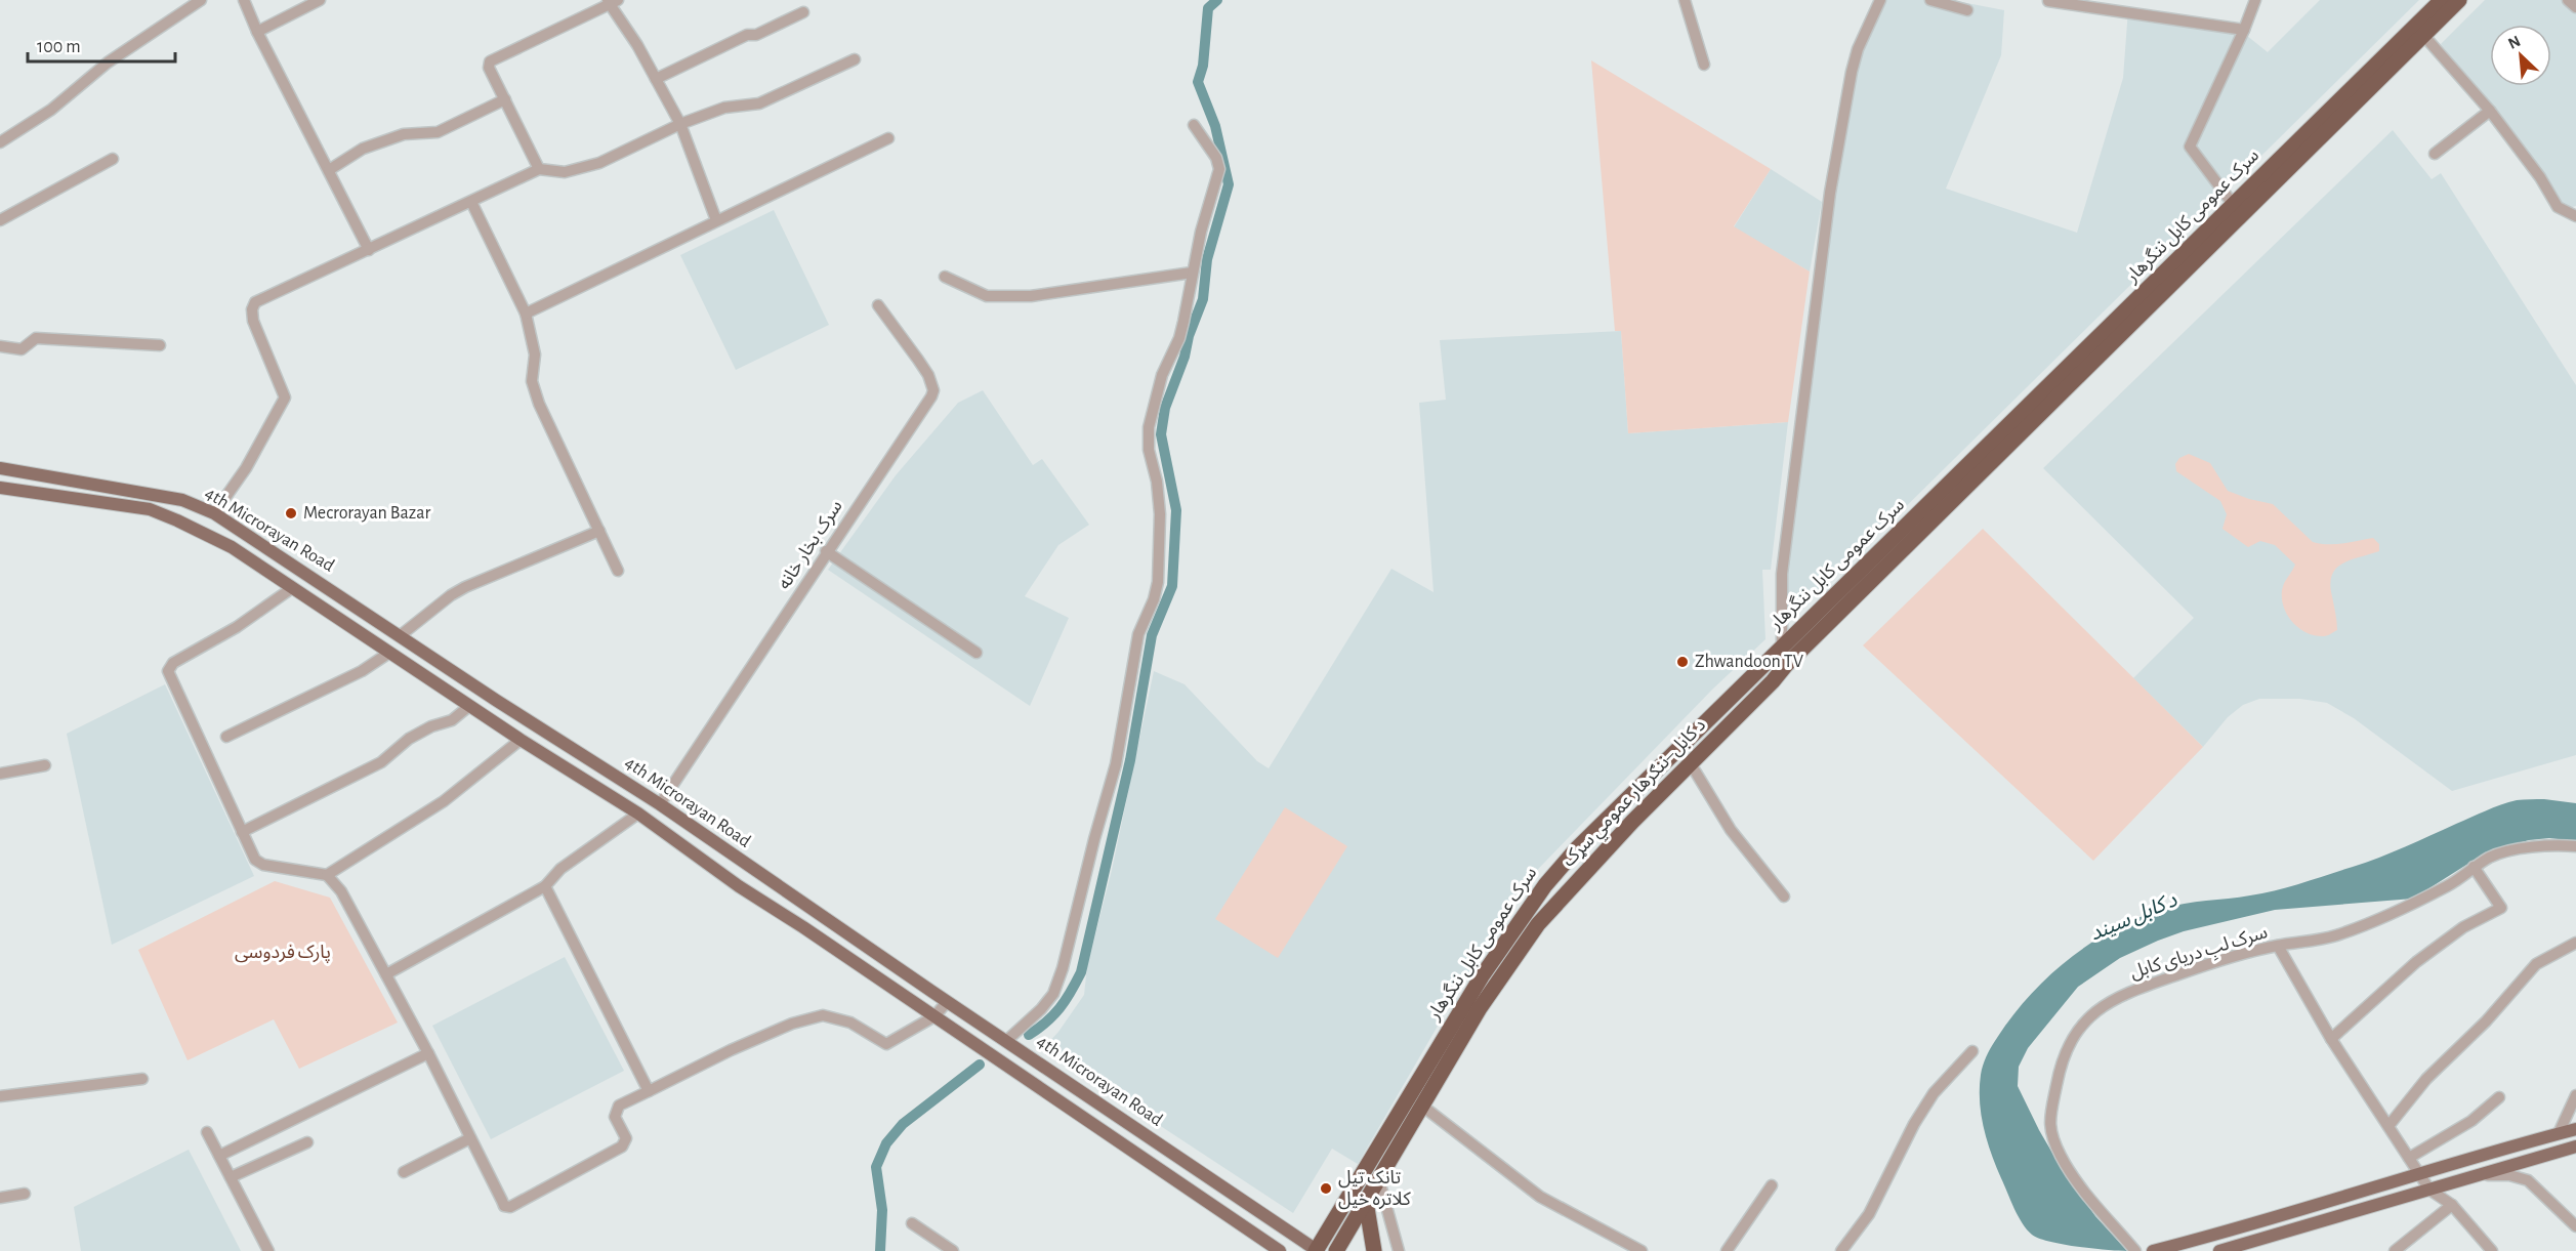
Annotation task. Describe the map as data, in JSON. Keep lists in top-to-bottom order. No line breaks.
{"streets":{"highway":["سرک عمومی کابل ننگرهار","د کابل–ننګرهار عمومي سړک"],"main road":["4th Microrayan Road"],"street":["سرک بخار خانه","سرک لبِ دریای کابل"]},"crossings":[["سرک عمومی کابل ننگرهار","4th Microrayan Road"],["سرک عمومی کابل ننگرهار","د کابل–ننګرهار عمومي سړک"],["4th Microrayan Road","سرک بخار خانه"]],"water":["د کابل سيند"],"parks":["پارک فردوسی"],"places":["Mecrorayan Bazar","Zhwandoon TV","تانک تیل کلاتره خیل"],"scale_bar":"100 m","north":"top left"}
